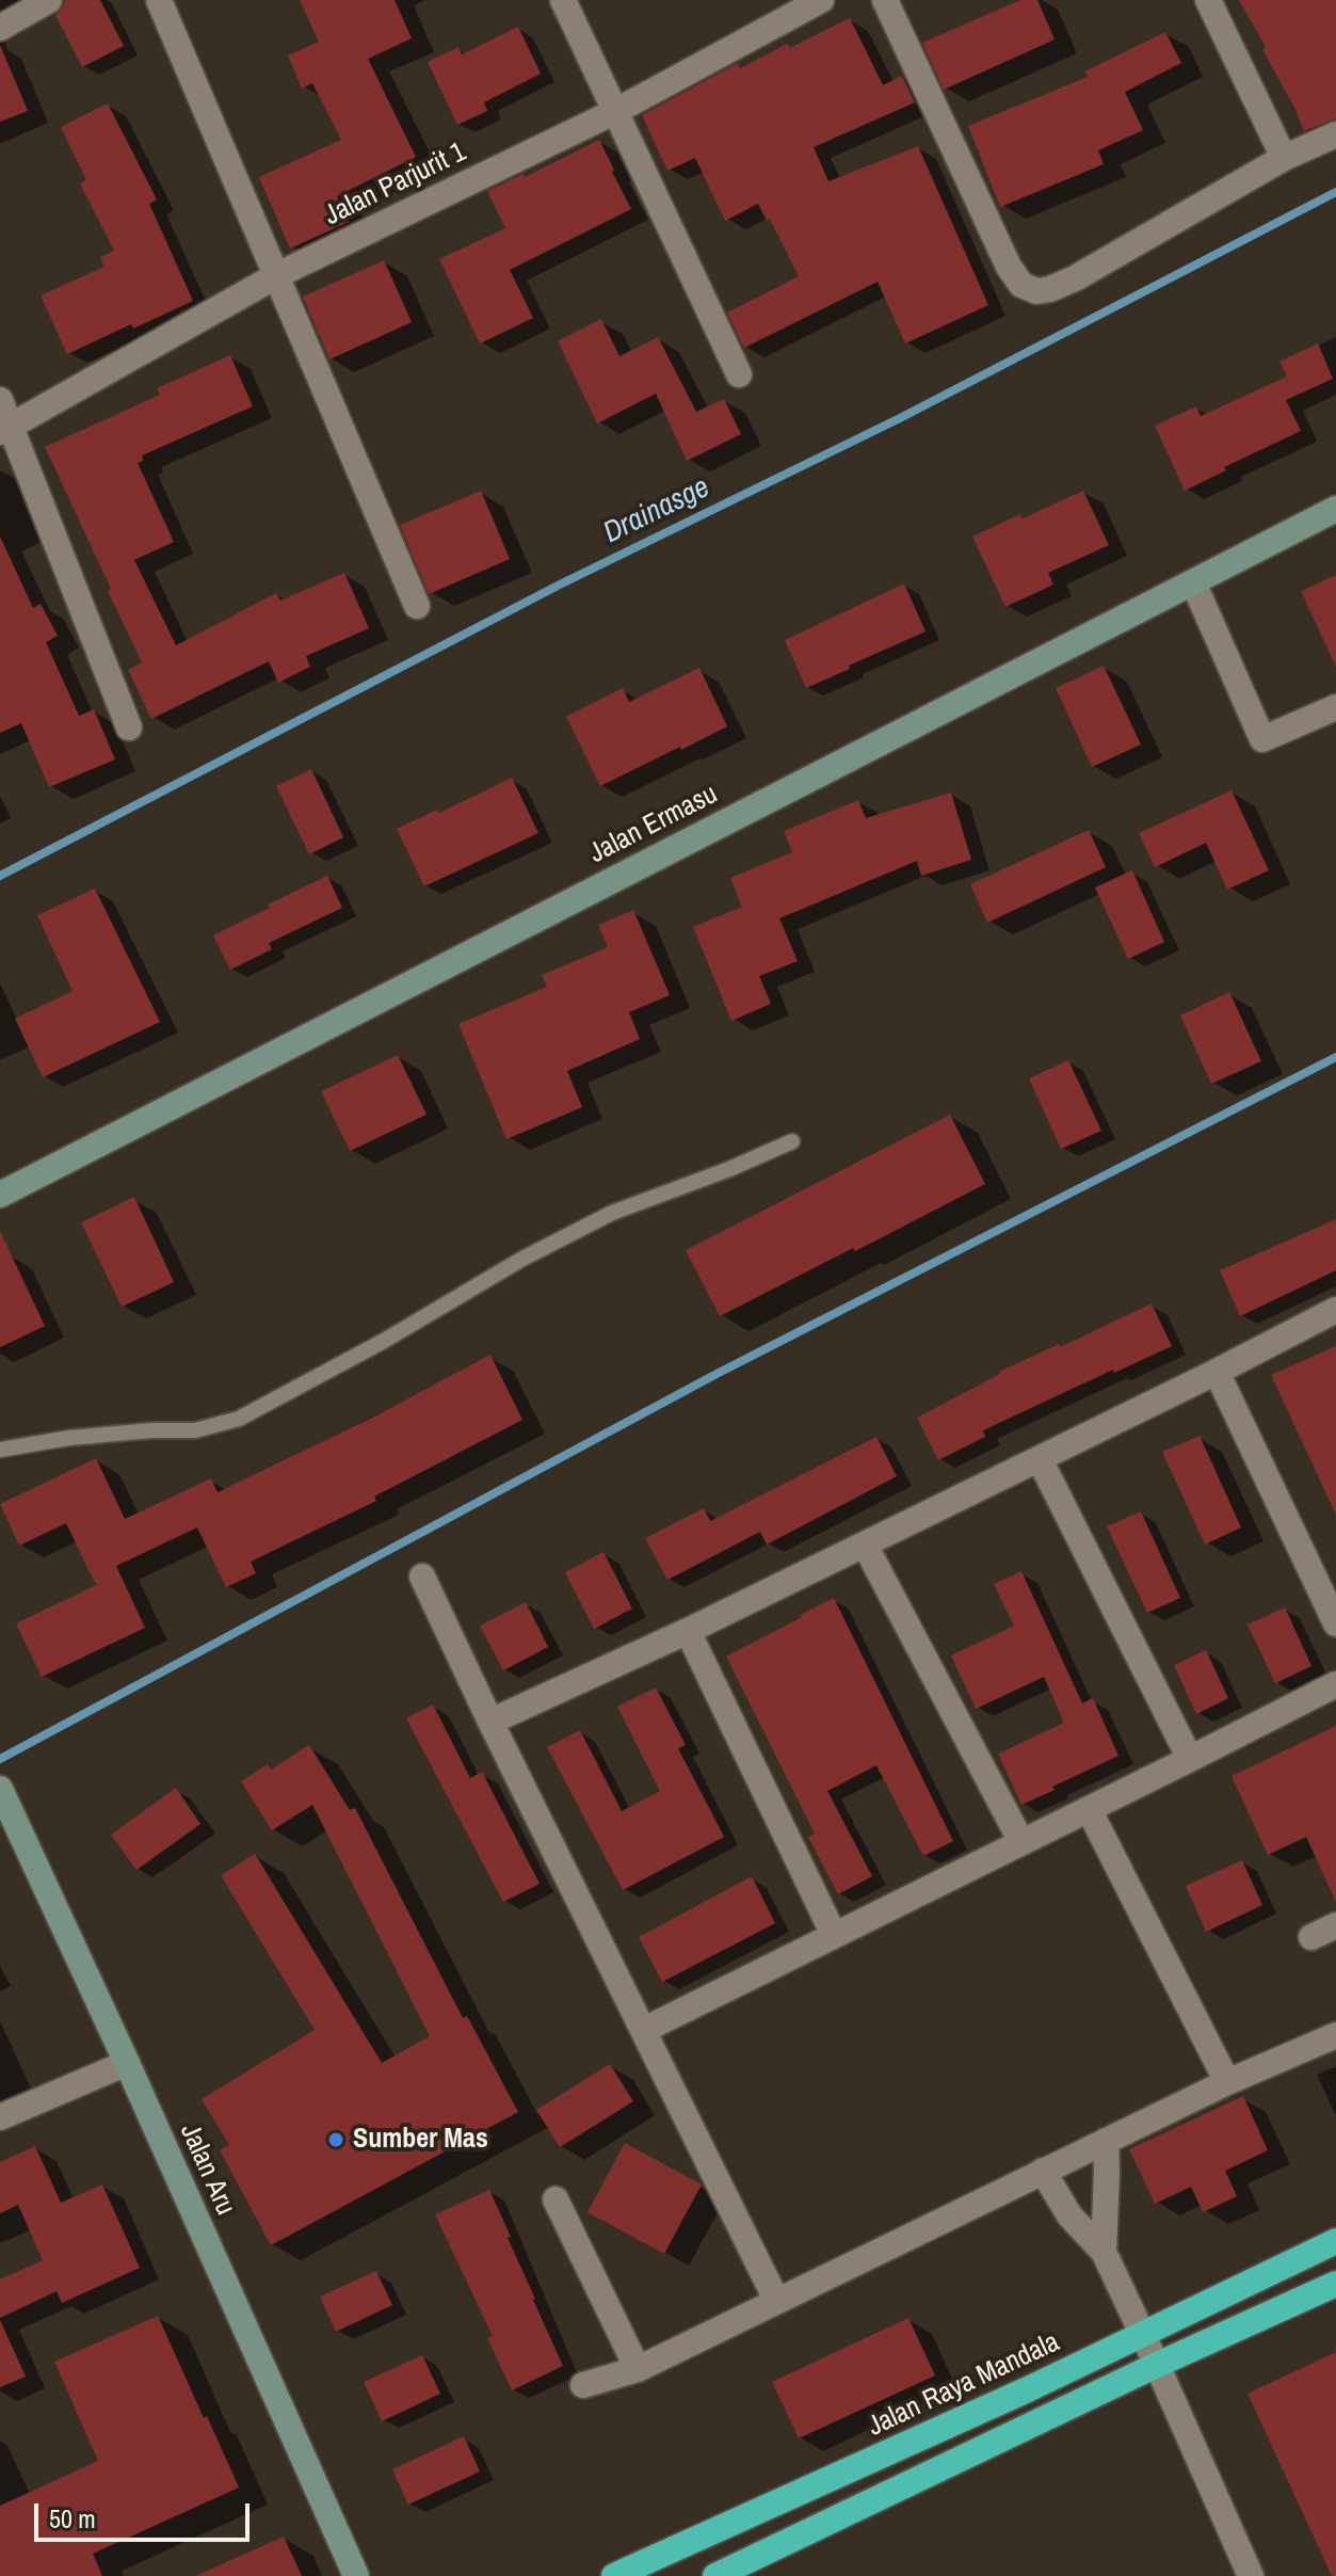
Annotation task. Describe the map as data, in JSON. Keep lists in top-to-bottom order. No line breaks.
{"streets":{"highway":["Jalan Raya Mandala"],"street":["Jalan Parjurit 1","Jalan Ermasu","Jalan Aru"]},"water":["Drainasge"],"places":["Sumber Mas"],"scale_bar":"50 m"}
